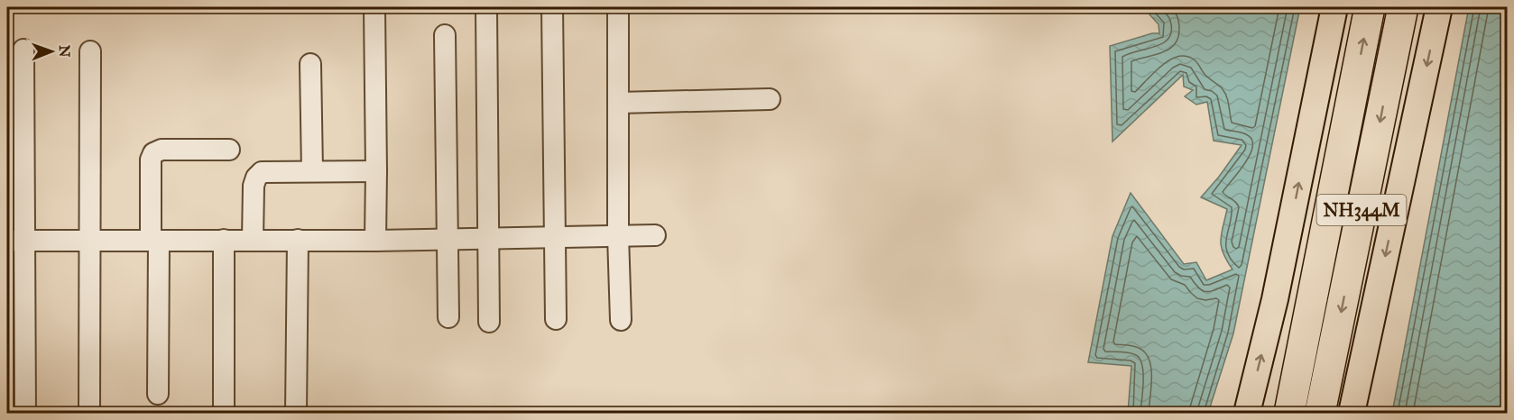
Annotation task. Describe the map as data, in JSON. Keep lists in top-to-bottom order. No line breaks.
{"streets":{"highway":["NH344M"]},"north":"right"}
